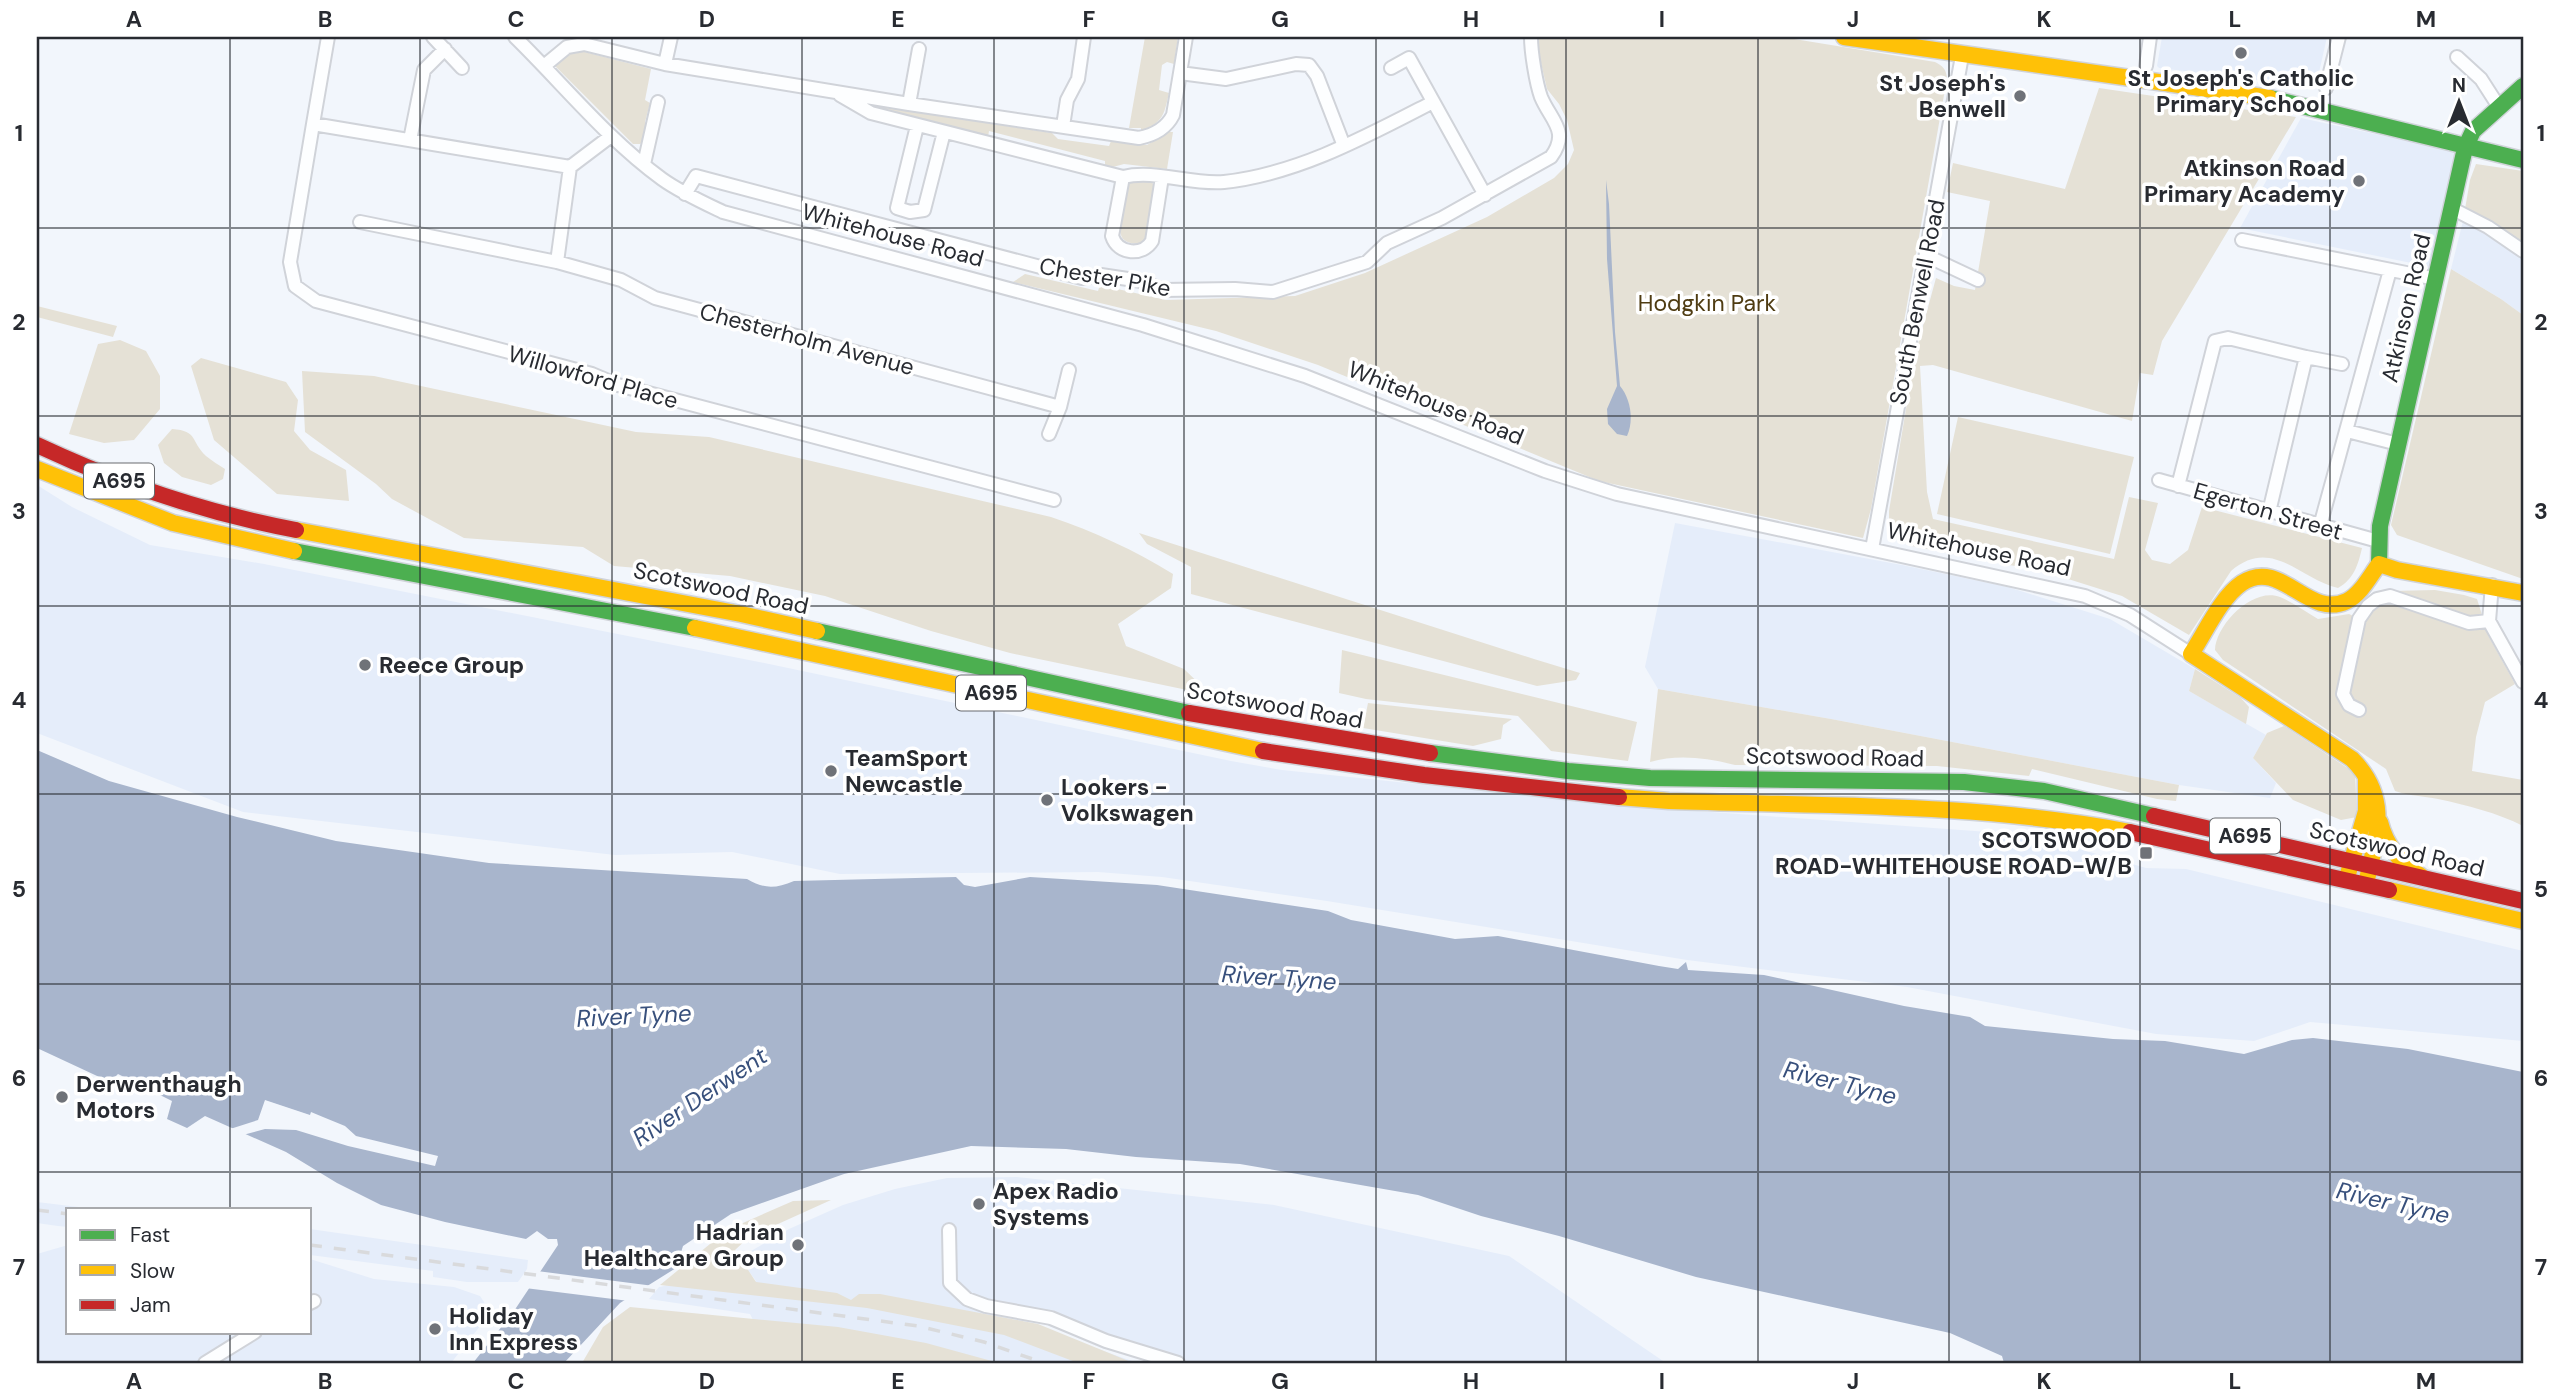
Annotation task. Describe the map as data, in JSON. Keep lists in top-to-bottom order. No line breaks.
{"streets":{"main road":["Whitehouse Road","Atkinson Road","A695","Scotswood Road"],"street":["Chester Pike","South Benwell Road","Chesterholm Avenue","Willowford Place","Egerton Street"]},"crossings":[["Whitehouse Road","Chester Pike"],["Whitehouse Road","South Benwell Road"],["Whitehouse Road","Scotswood Road"],["Atkinson Road","Egerton Street"]],"water":["River Tyne","River Derwent"],"parks":["Hodgkin Park"],"places":{"other":["St Joseph's Catholic Primary School","St Joseph's Benwell","Atkinson Road Primary Academy","Reece Group","TeamSport Newcastle","Lookers - Volkswagen","Derwenthaugh Motors","Apex Radio Systems","Hadrian Healthcare Group","Holiday Inn Express"],"transit":["SCOTSWOOD ROAD-WHITEHOUSE ROAD-W/B"]},"legend":["Fast","Slow","Jam"],"north":"top","grid":{"columns":["A","B","C","D","E","F","G","H","I","J","K","L","M"],"rows":["1","2","3","4","5","6","7"]}}
